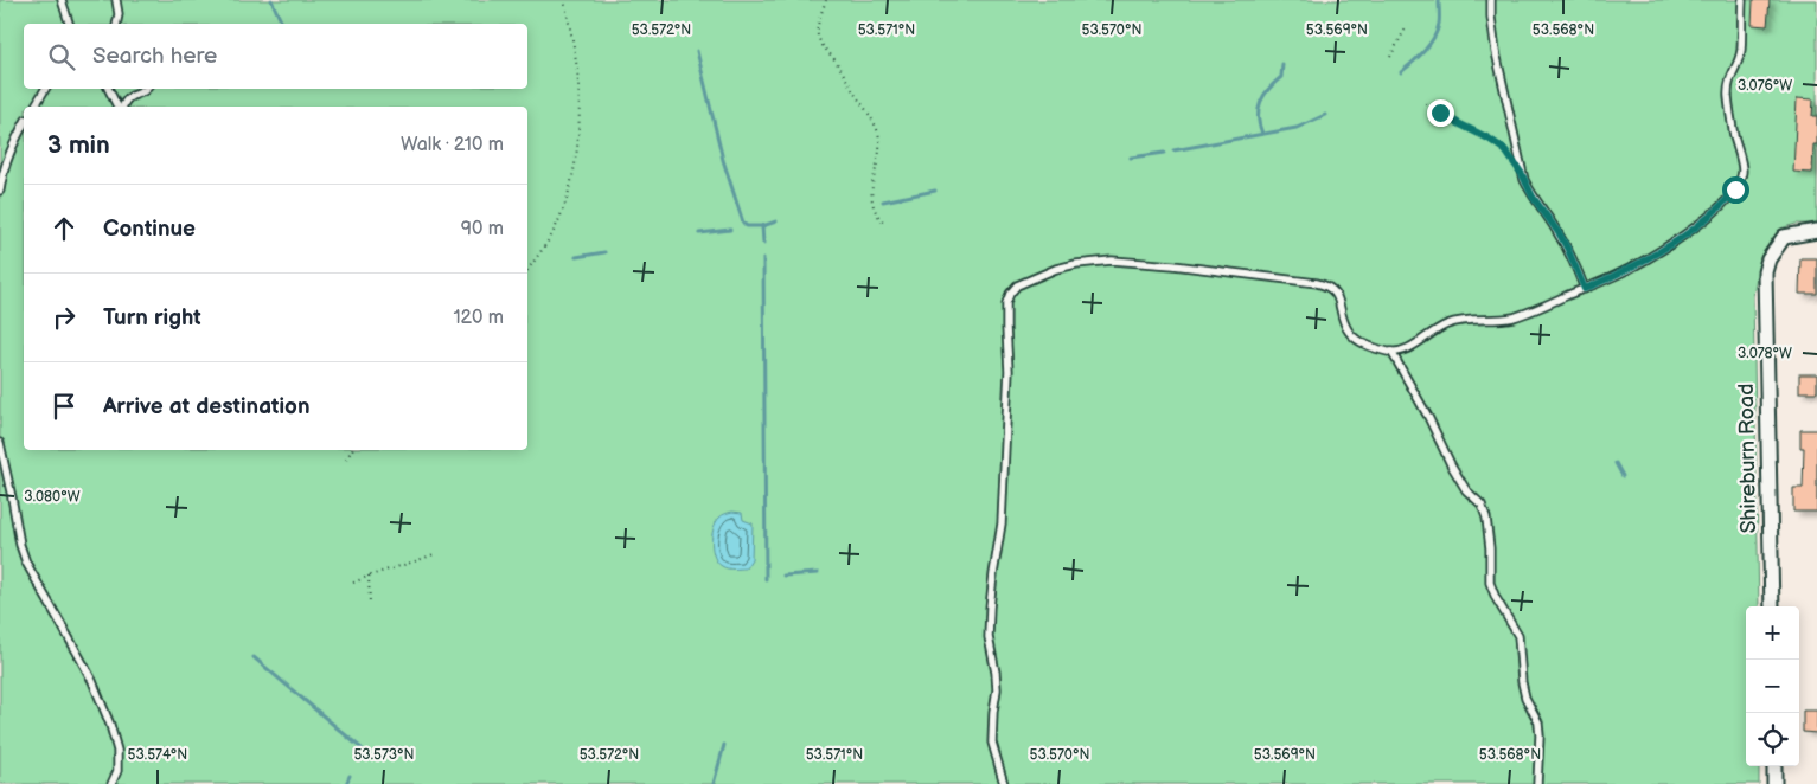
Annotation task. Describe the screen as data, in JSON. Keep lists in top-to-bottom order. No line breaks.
{"streets":{"street":["Shireburn Road"]},"page":{"search":"Search here","heading":["3 min","Walk · 210 m"],"list":[["Continue","90 m"],["Turn right","120 m"],"Arrive at destination"],"map_buttons":["+","−"]},"coordinates":["53.572°N","53.571°N","53.570°N","53.569°N","53.568°N","3.076°W","3.078°W","3.080°W","53.574°N","53.573°N"]}
